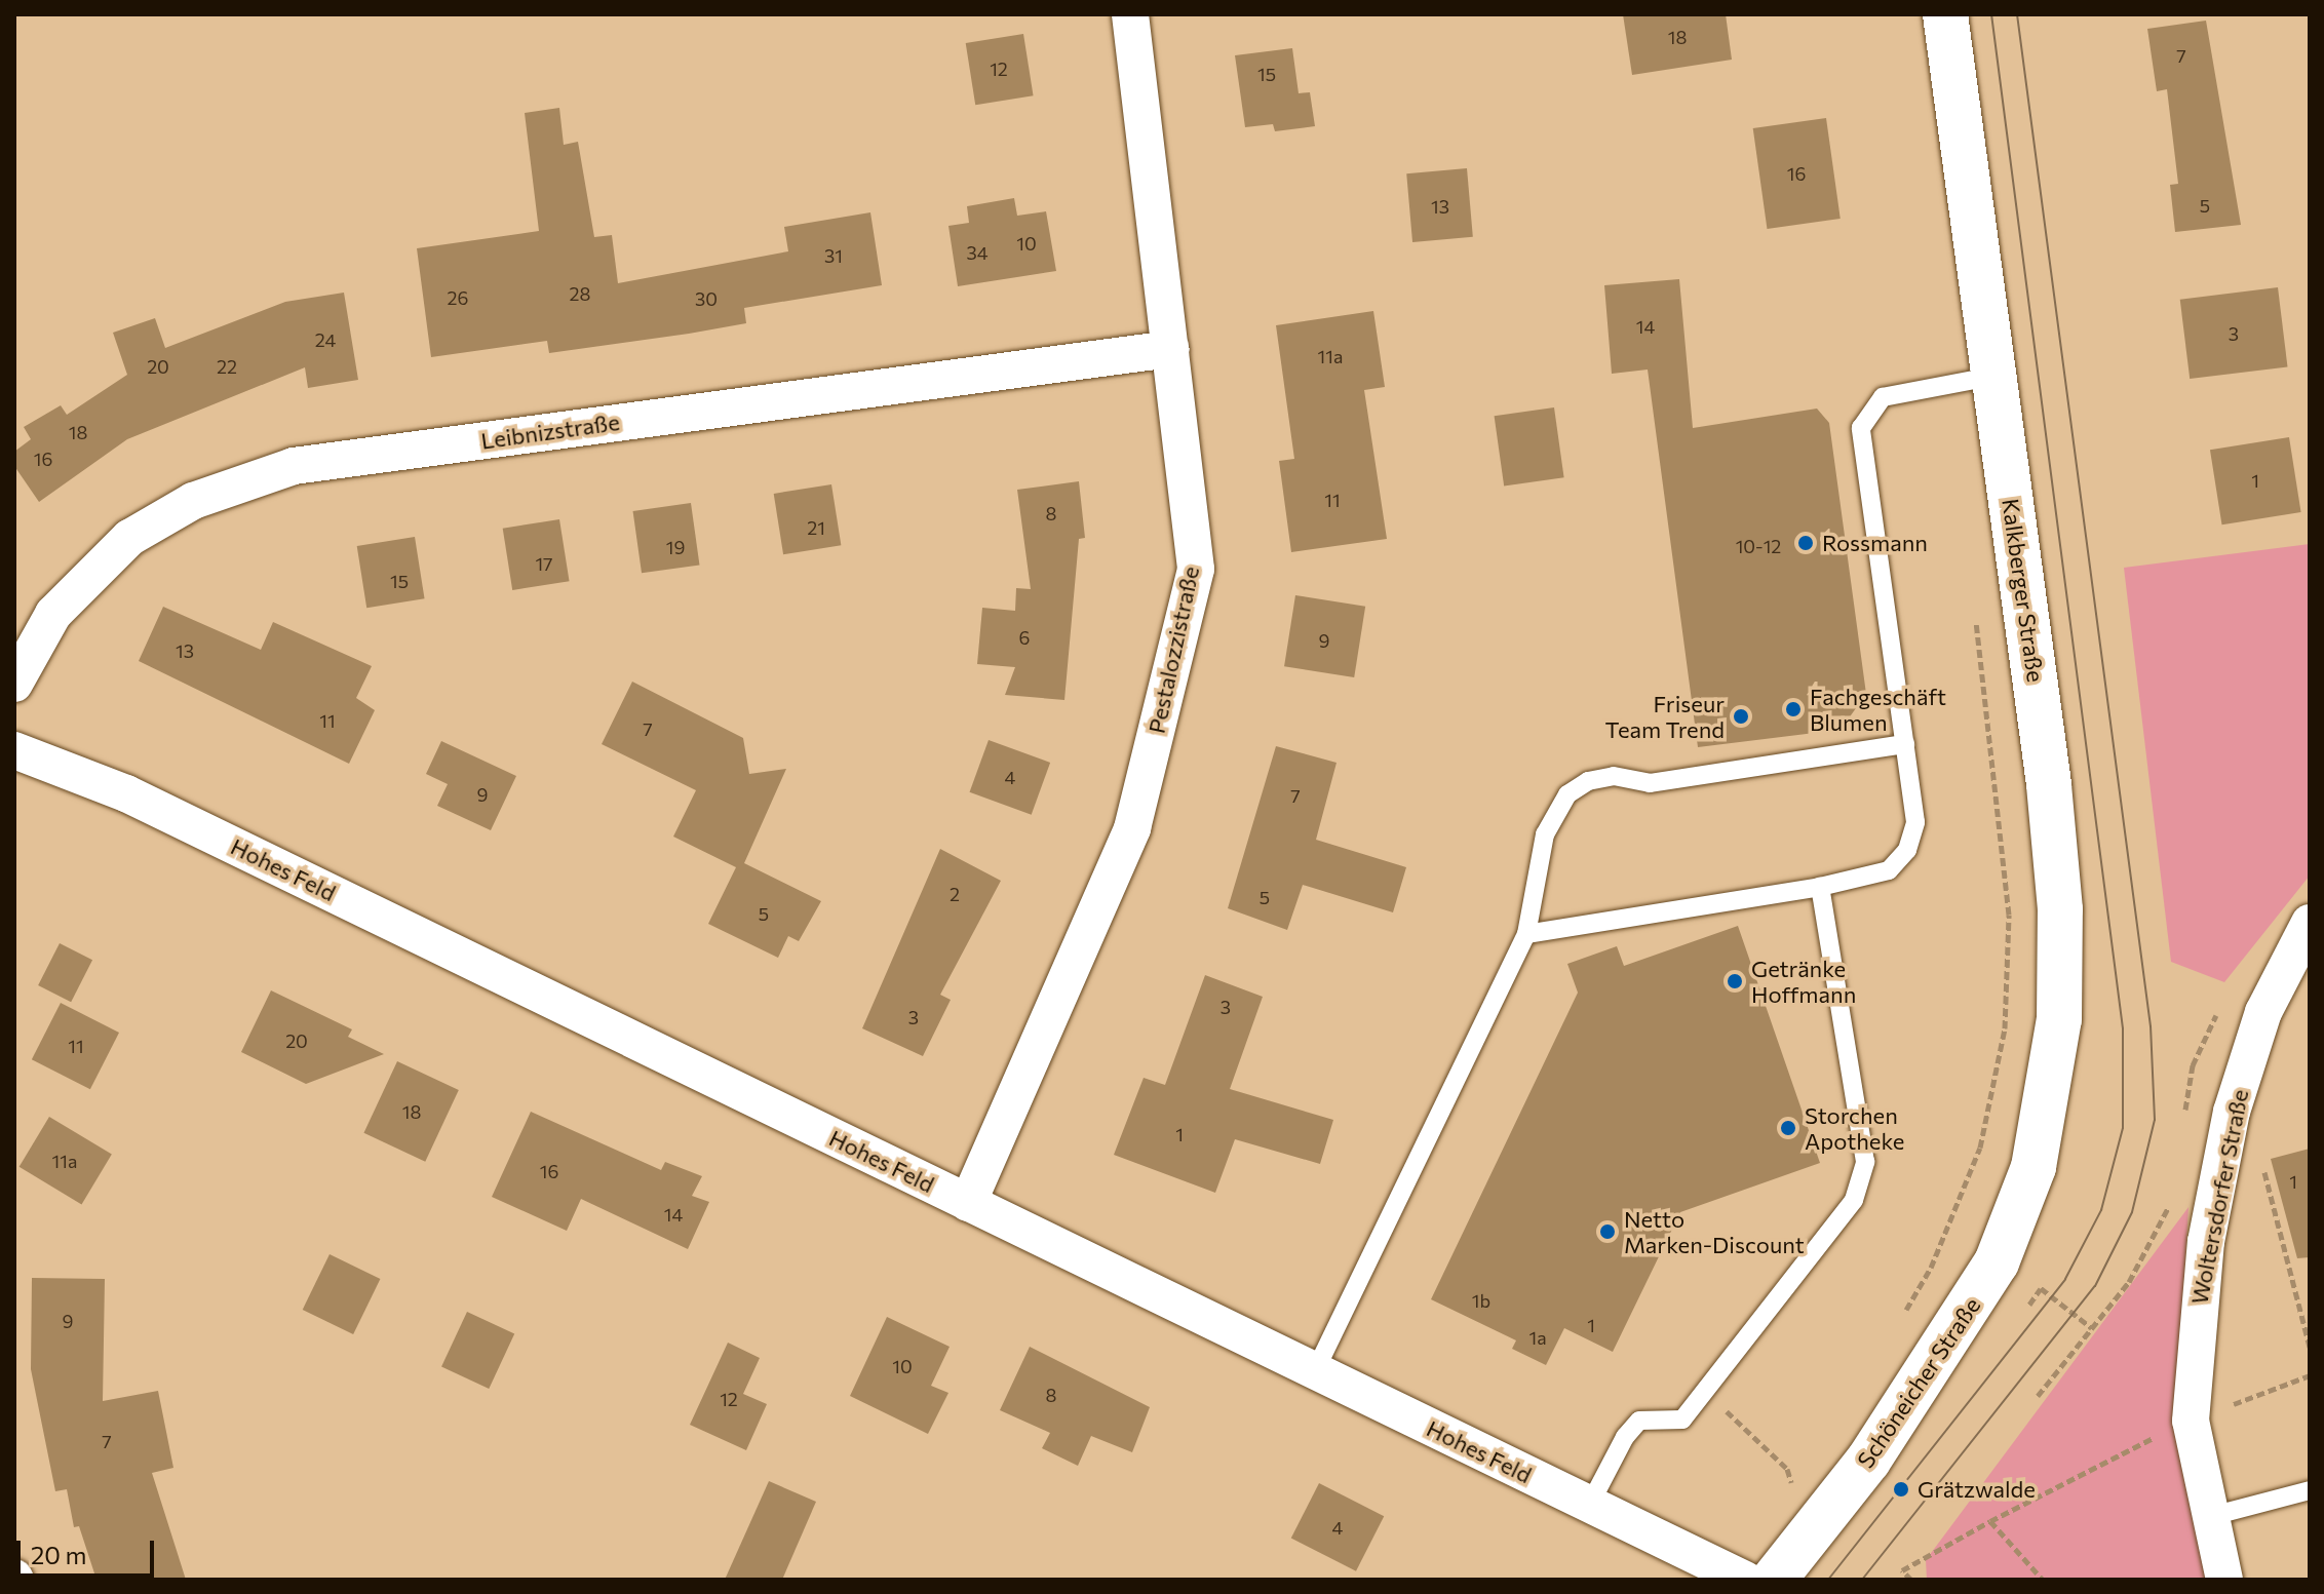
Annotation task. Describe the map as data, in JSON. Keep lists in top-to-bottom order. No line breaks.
{"streets":{"main road":["Kalkberger Straße","Schöneicher Straße"],"street":["Leibnizstraße","Pestalozzistraße","Hohes Feld","Woltersdorfer Straße"]},"crossings":[["Leibnizstraße","Pestalozzistraße"],["Kalkberger Straße","Schöneicher Straße"],["Pestalozzistraße","Hohes Feld"]],"places":["Rossmann","Fachgeschäft Blumen","Friseur Team Trend","Getränke Hoffmann","Storchen Apotheke","Netto Marken-Discount","Grätzwalde"],"house_numbers":["18","7","12","15","16","5","13","10","34","31","28","26","30","14","3","24","11a","20","22","18","16","1","11","8","21","10-12","19","17","15","6","9","13","11","7","4","9","7","2","5","5","3","3","20","11","18","1","11a","16","1","14","1b","9","1","1a","10","8","12","7","4"],"scale_bar":"20 m"}
